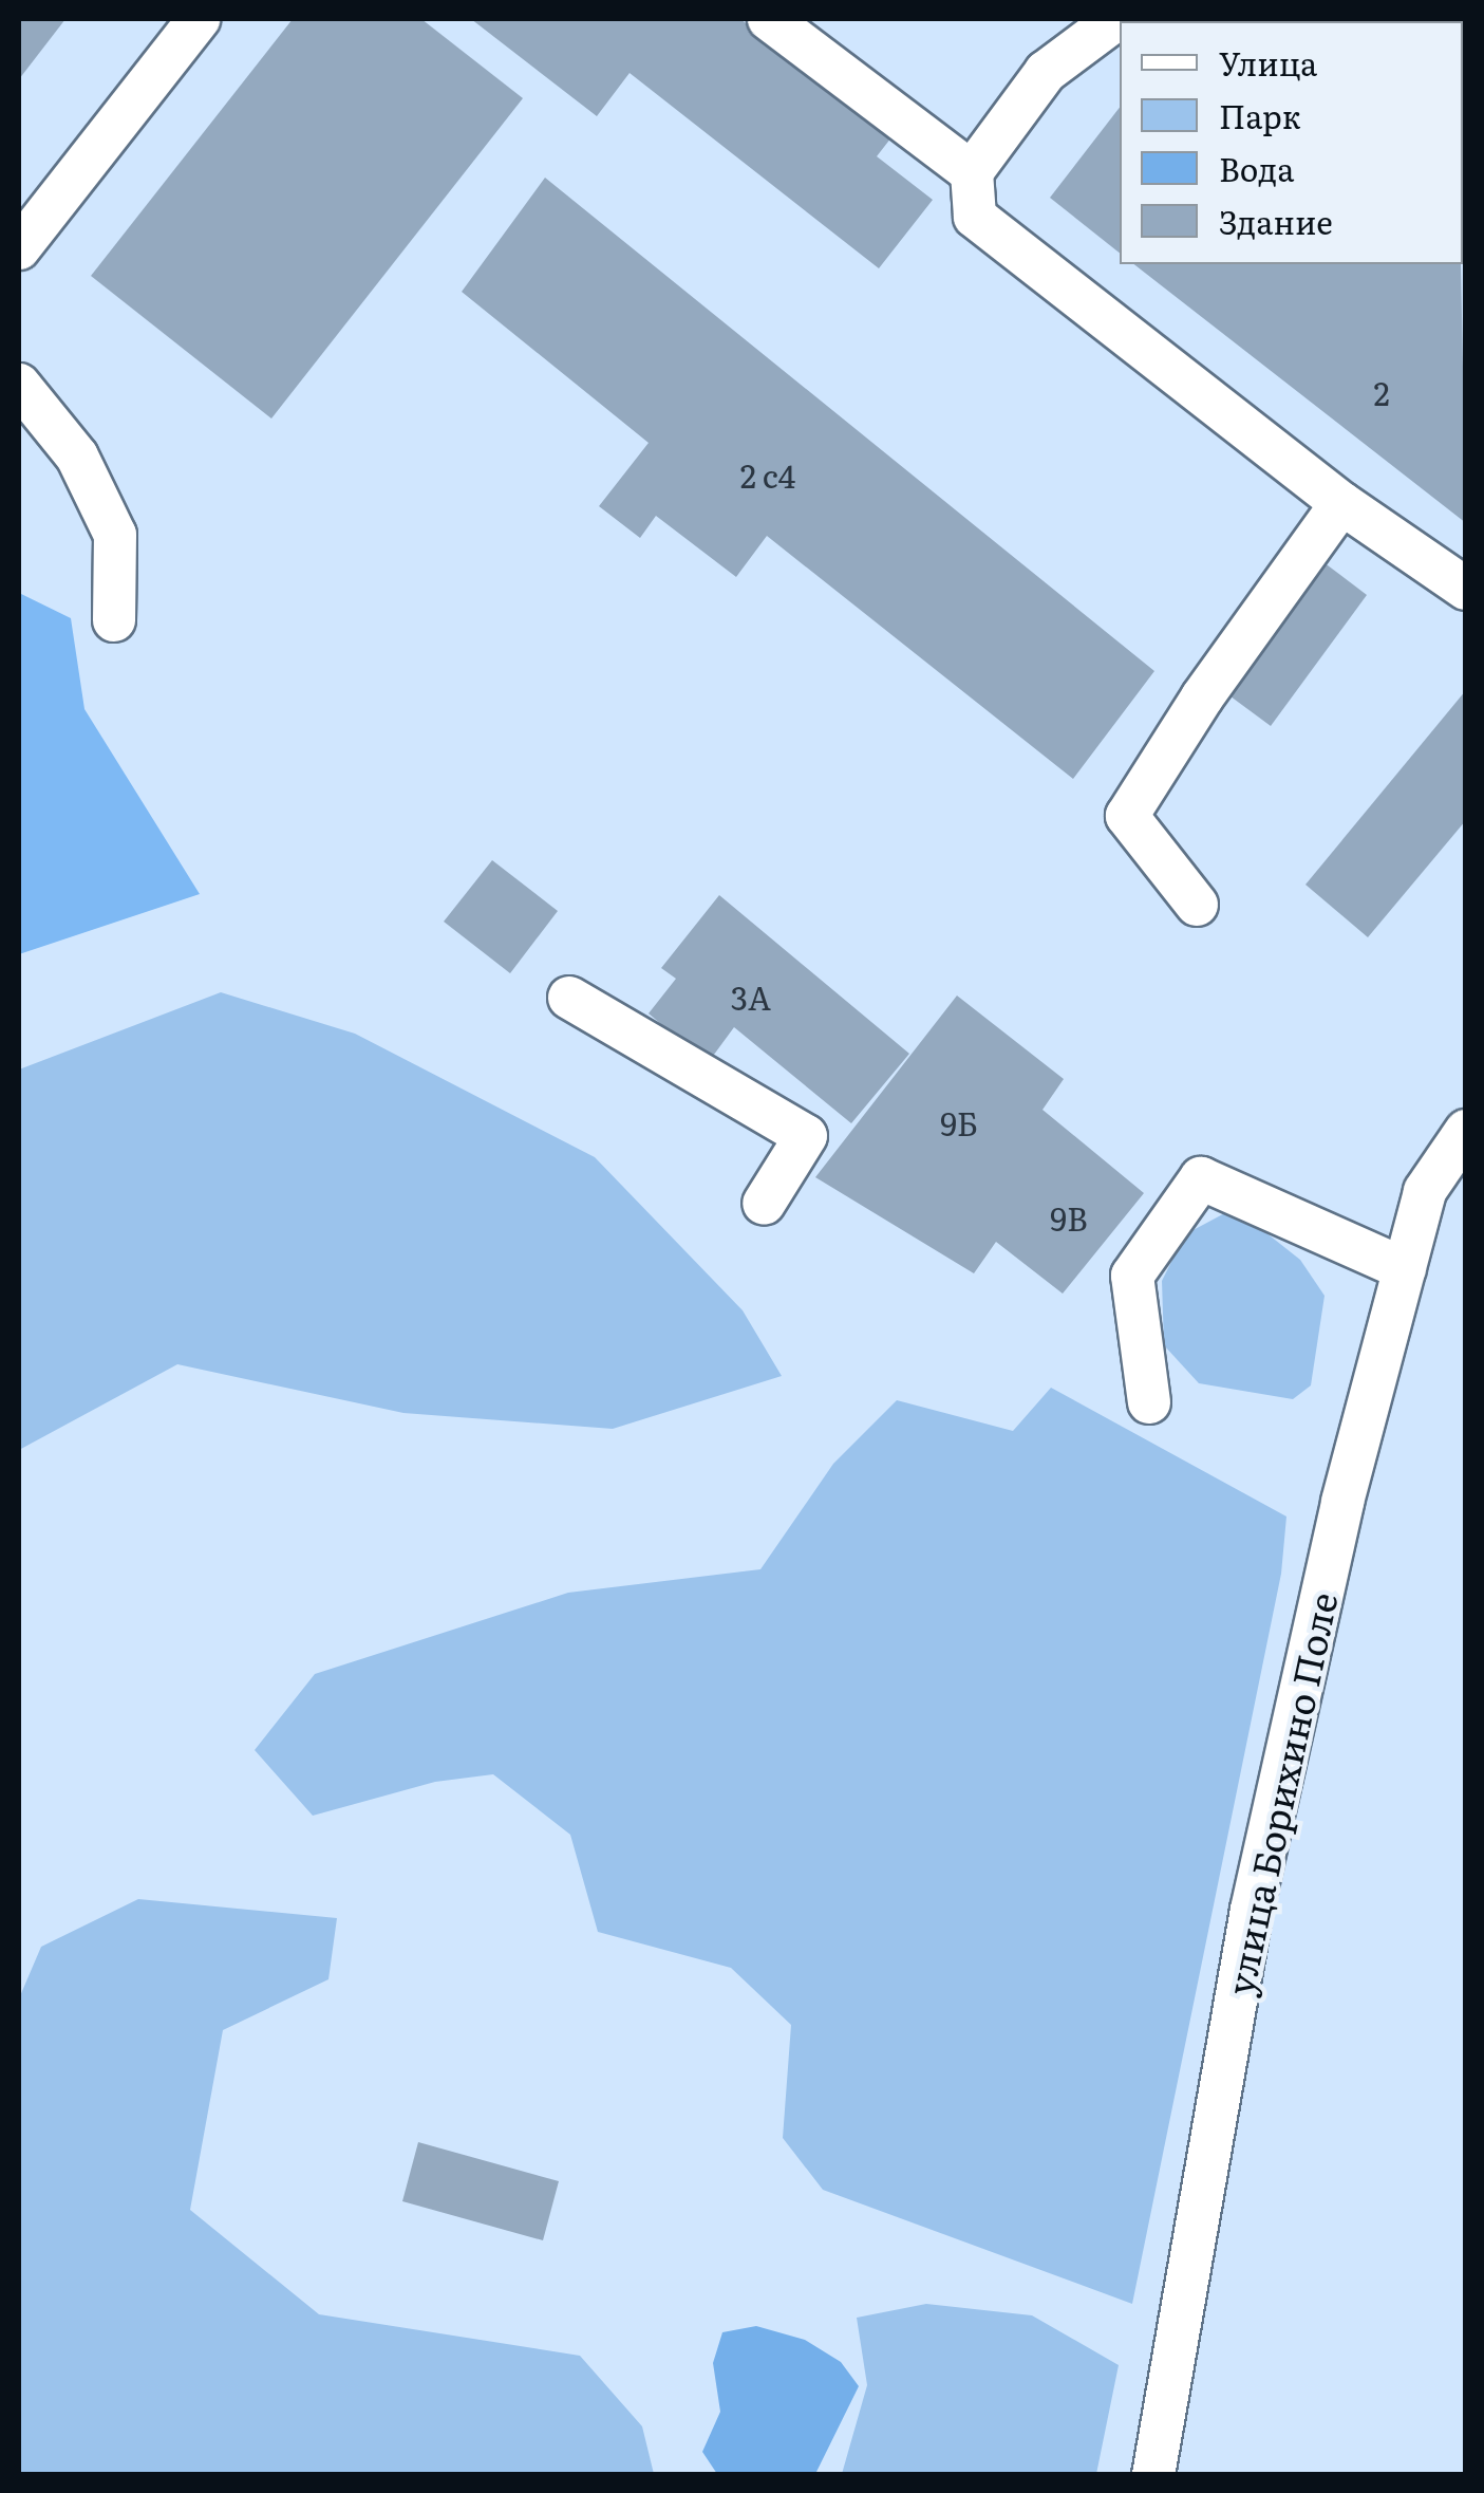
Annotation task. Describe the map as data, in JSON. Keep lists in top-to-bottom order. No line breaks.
{"streets":{"street":["улица Борихино Поле"]},"house_numbers":["2","2 с4","3А","9Б","9В"],"legend":["Улица","Парк","Вода","Здание"]}
